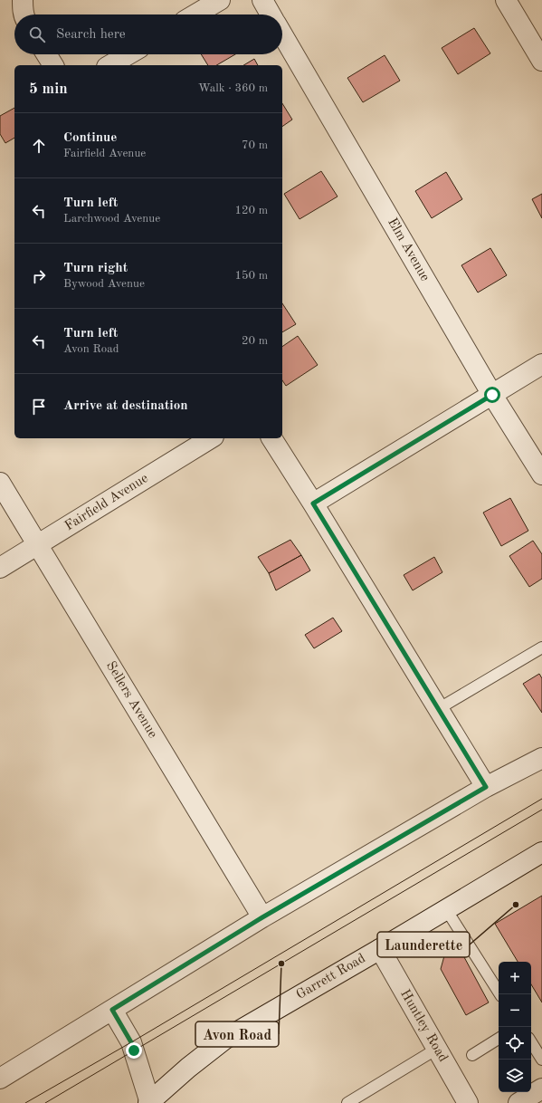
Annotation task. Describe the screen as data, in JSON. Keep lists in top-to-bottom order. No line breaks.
{"streets":{"street":["Elm Avenue","Fairfield Avenue","Sellers Avenue","Garrett Road","Huntley Road"]},"crossings":[["Fairfield Avenue","Sellers Avenue"],["Garrett Road","Huntley Road"]],"places":["Launderette","Avon Road"],"page":{"search":"Search here","heading":["5 min","Walk · 360 m"],"list":[["Continue","Fairfield Avenue","70 m"],["Turn left","Larchwood Avenue","120 m"],["Turn right","Bywood Avenue","150 m"],["Turn left","Avon Road","20 m"],"Arrive at destination"],"map_buttons":["+","−"]}}
